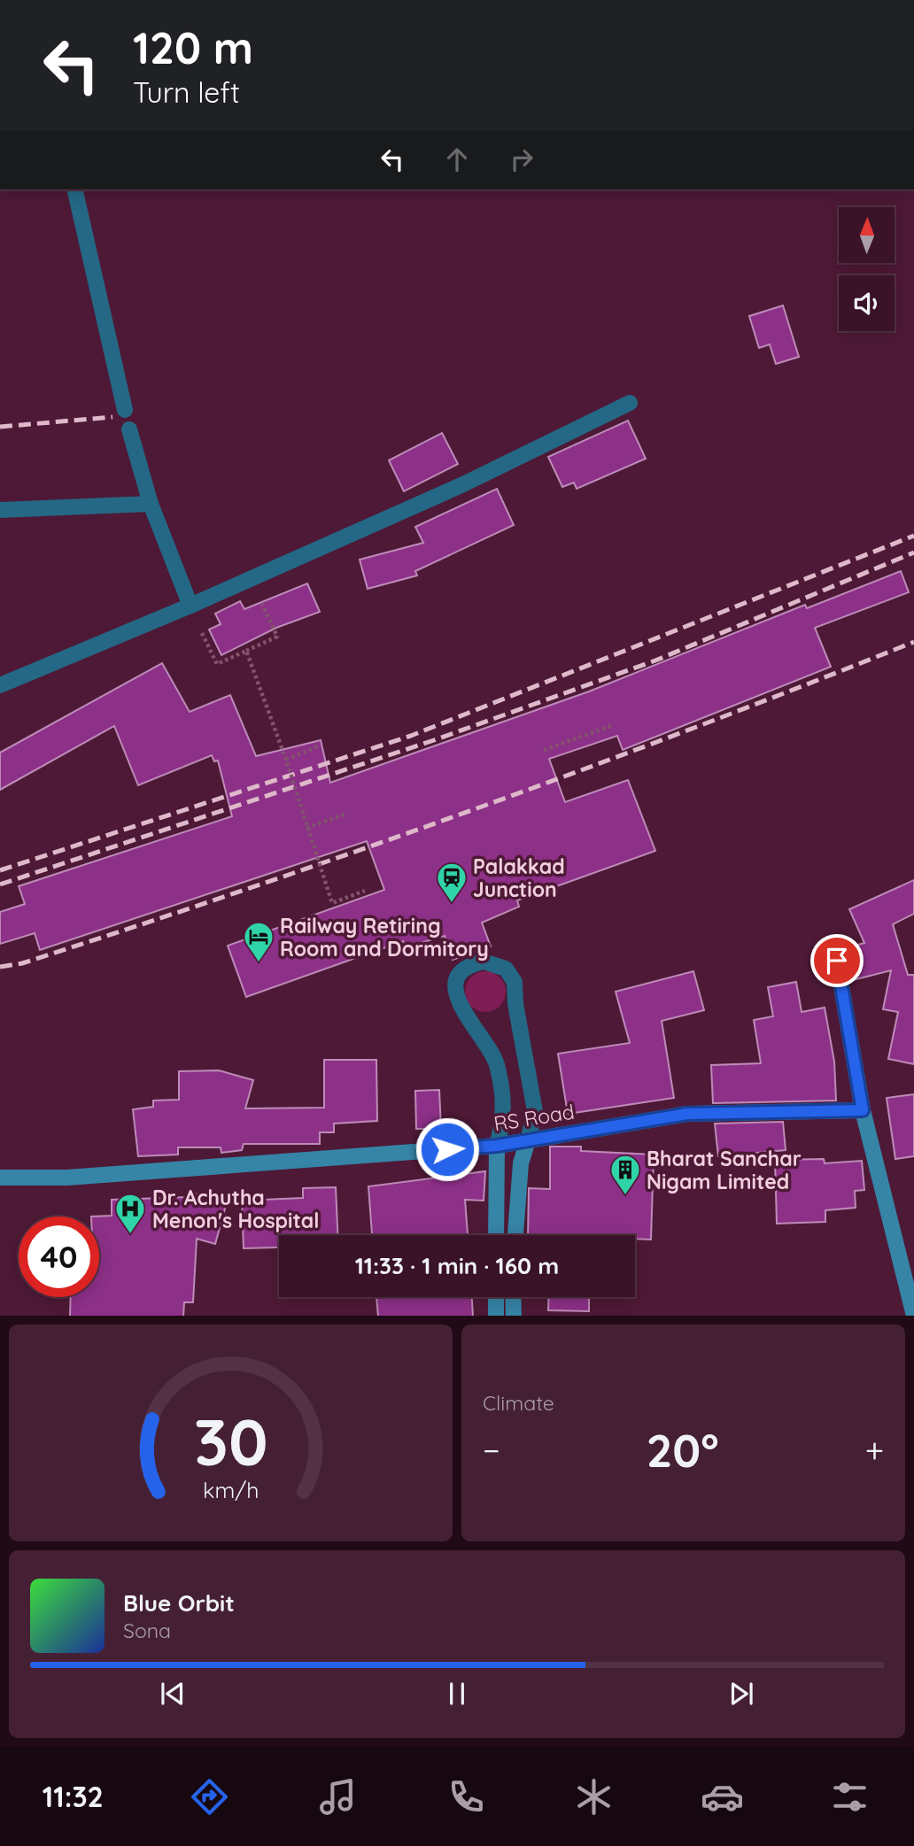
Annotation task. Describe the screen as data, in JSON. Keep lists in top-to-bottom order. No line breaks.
{"streets":{"street":["RS Road"]},"places":{"station":["Palakkad Junction"],"hotel":["Railway Retiring Room and Dormitory"],"building":["Bharat Sanchar Nigam Limited"],"hospital":["Dr. Achutha Menon's Hospital"]},"north":"top","page":{"turn":["120 m","Turn left"],"limit":"40","trip":"11:33 · 1 min · 160 m","tile":"Climate","heat":["−","20°","+"],"song":["Blue Orbit","Sona"],"tabs":"11:32","gauge":["30","km/h"]}}
